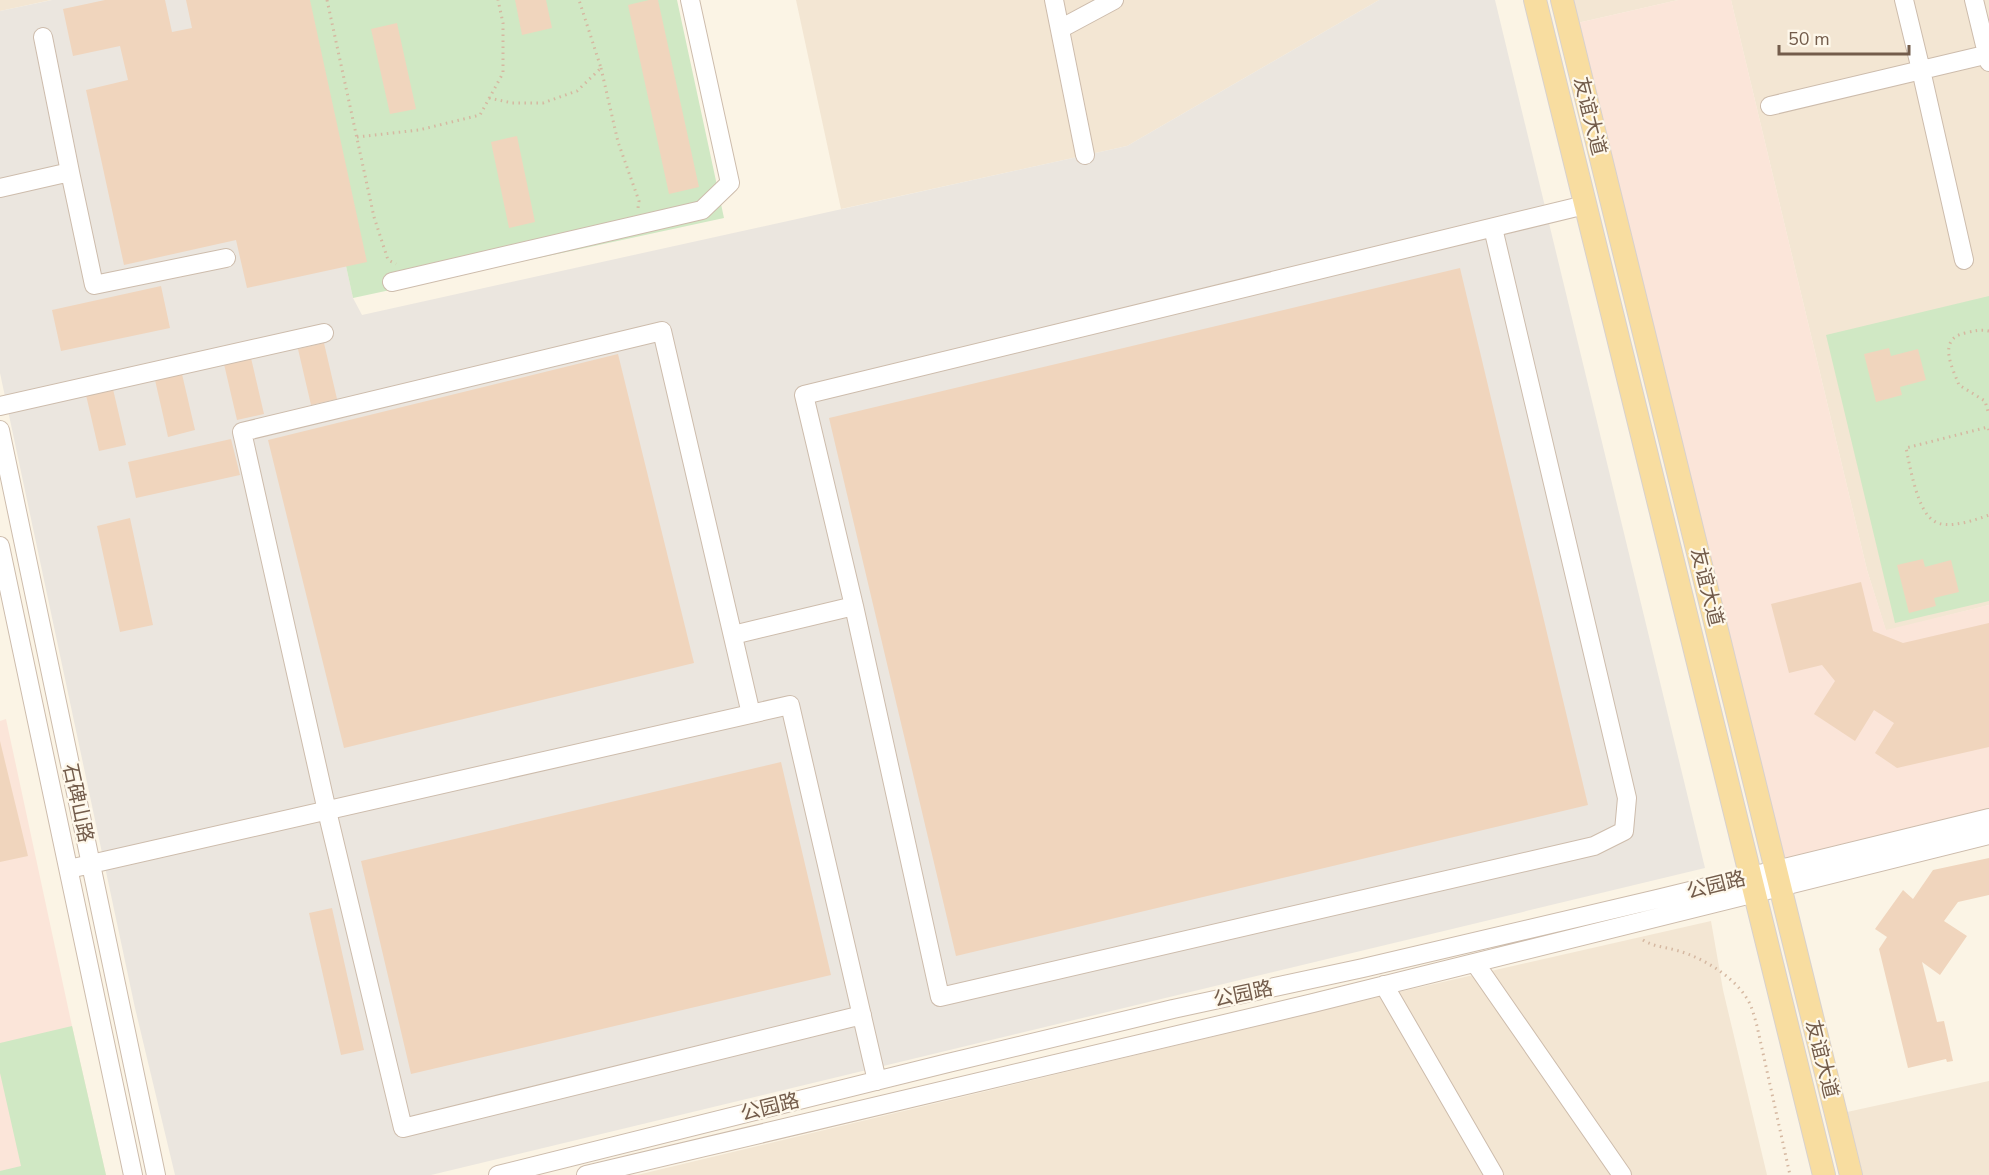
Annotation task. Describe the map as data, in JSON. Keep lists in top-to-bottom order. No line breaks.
{"streets":{"main road":["友谊大道"],"street":["石碑山路","公园路"]},"crossings":[["友谊大道","公园路"]],"scale_bar":"50 m"}
